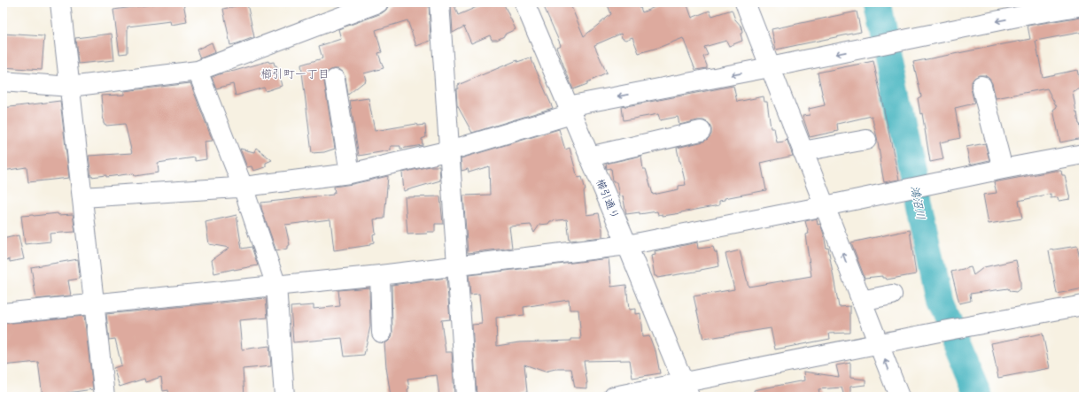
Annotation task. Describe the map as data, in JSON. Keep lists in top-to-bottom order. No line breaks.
{"streets":{"street":["櫛引通り"]},"districts":["櫛引町一丁目"],"water":["鴻沼川"]}
